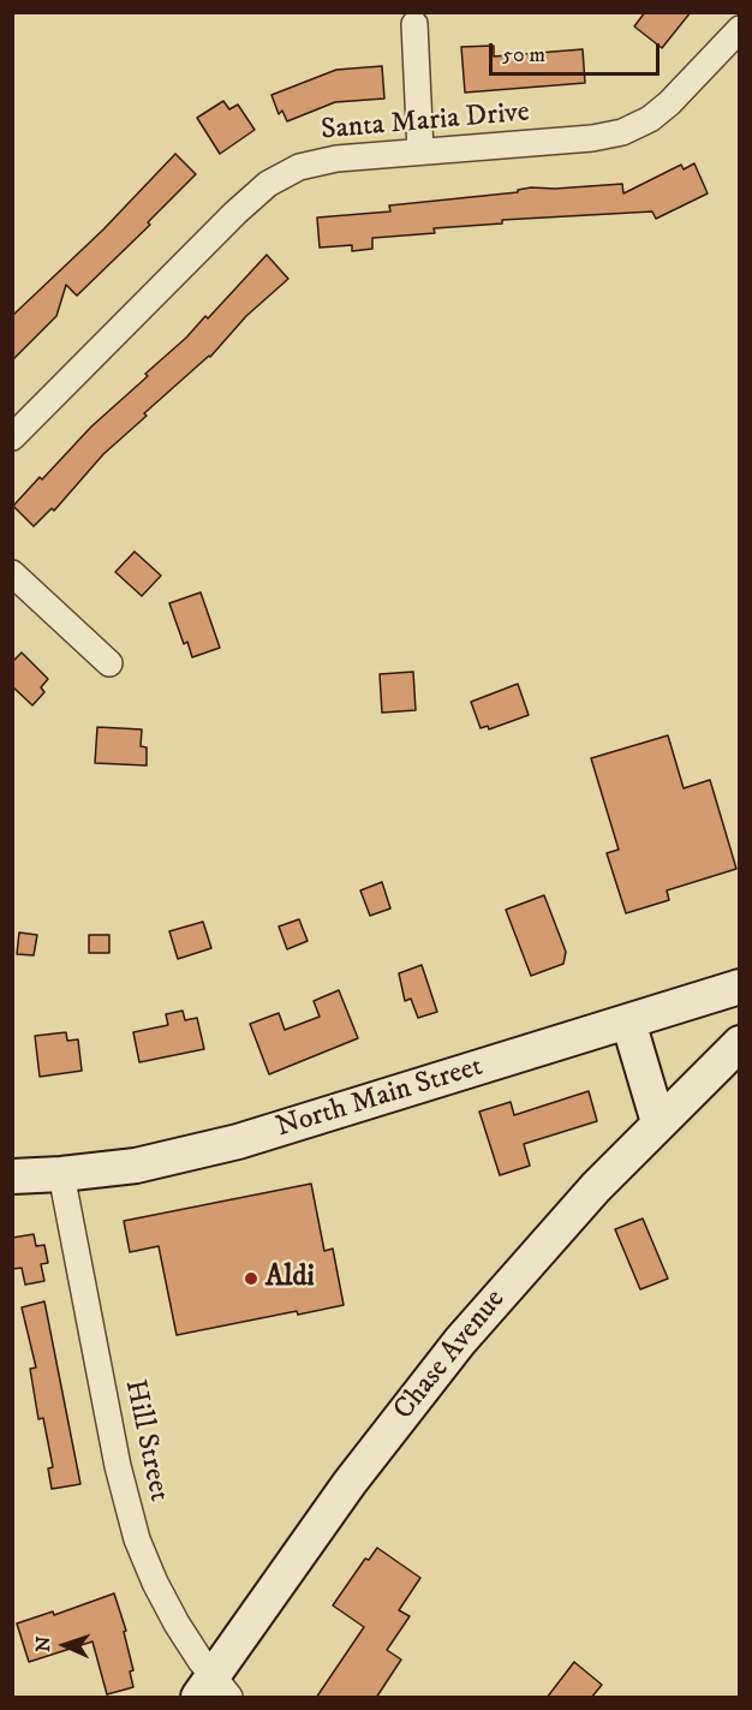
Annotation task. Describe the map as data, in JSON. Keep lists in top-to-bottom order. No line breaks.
{"streets":{"main road":["North Main Street","Chase Avenue"],"street":["Santa Maria Drive","Hill Street"]},"crossings":[["North Main Street","Hill Street"],["Chase Avenue","Hill Street"]],"places":["Aldi"],"scale_bar":"50 m","north":"left"}
